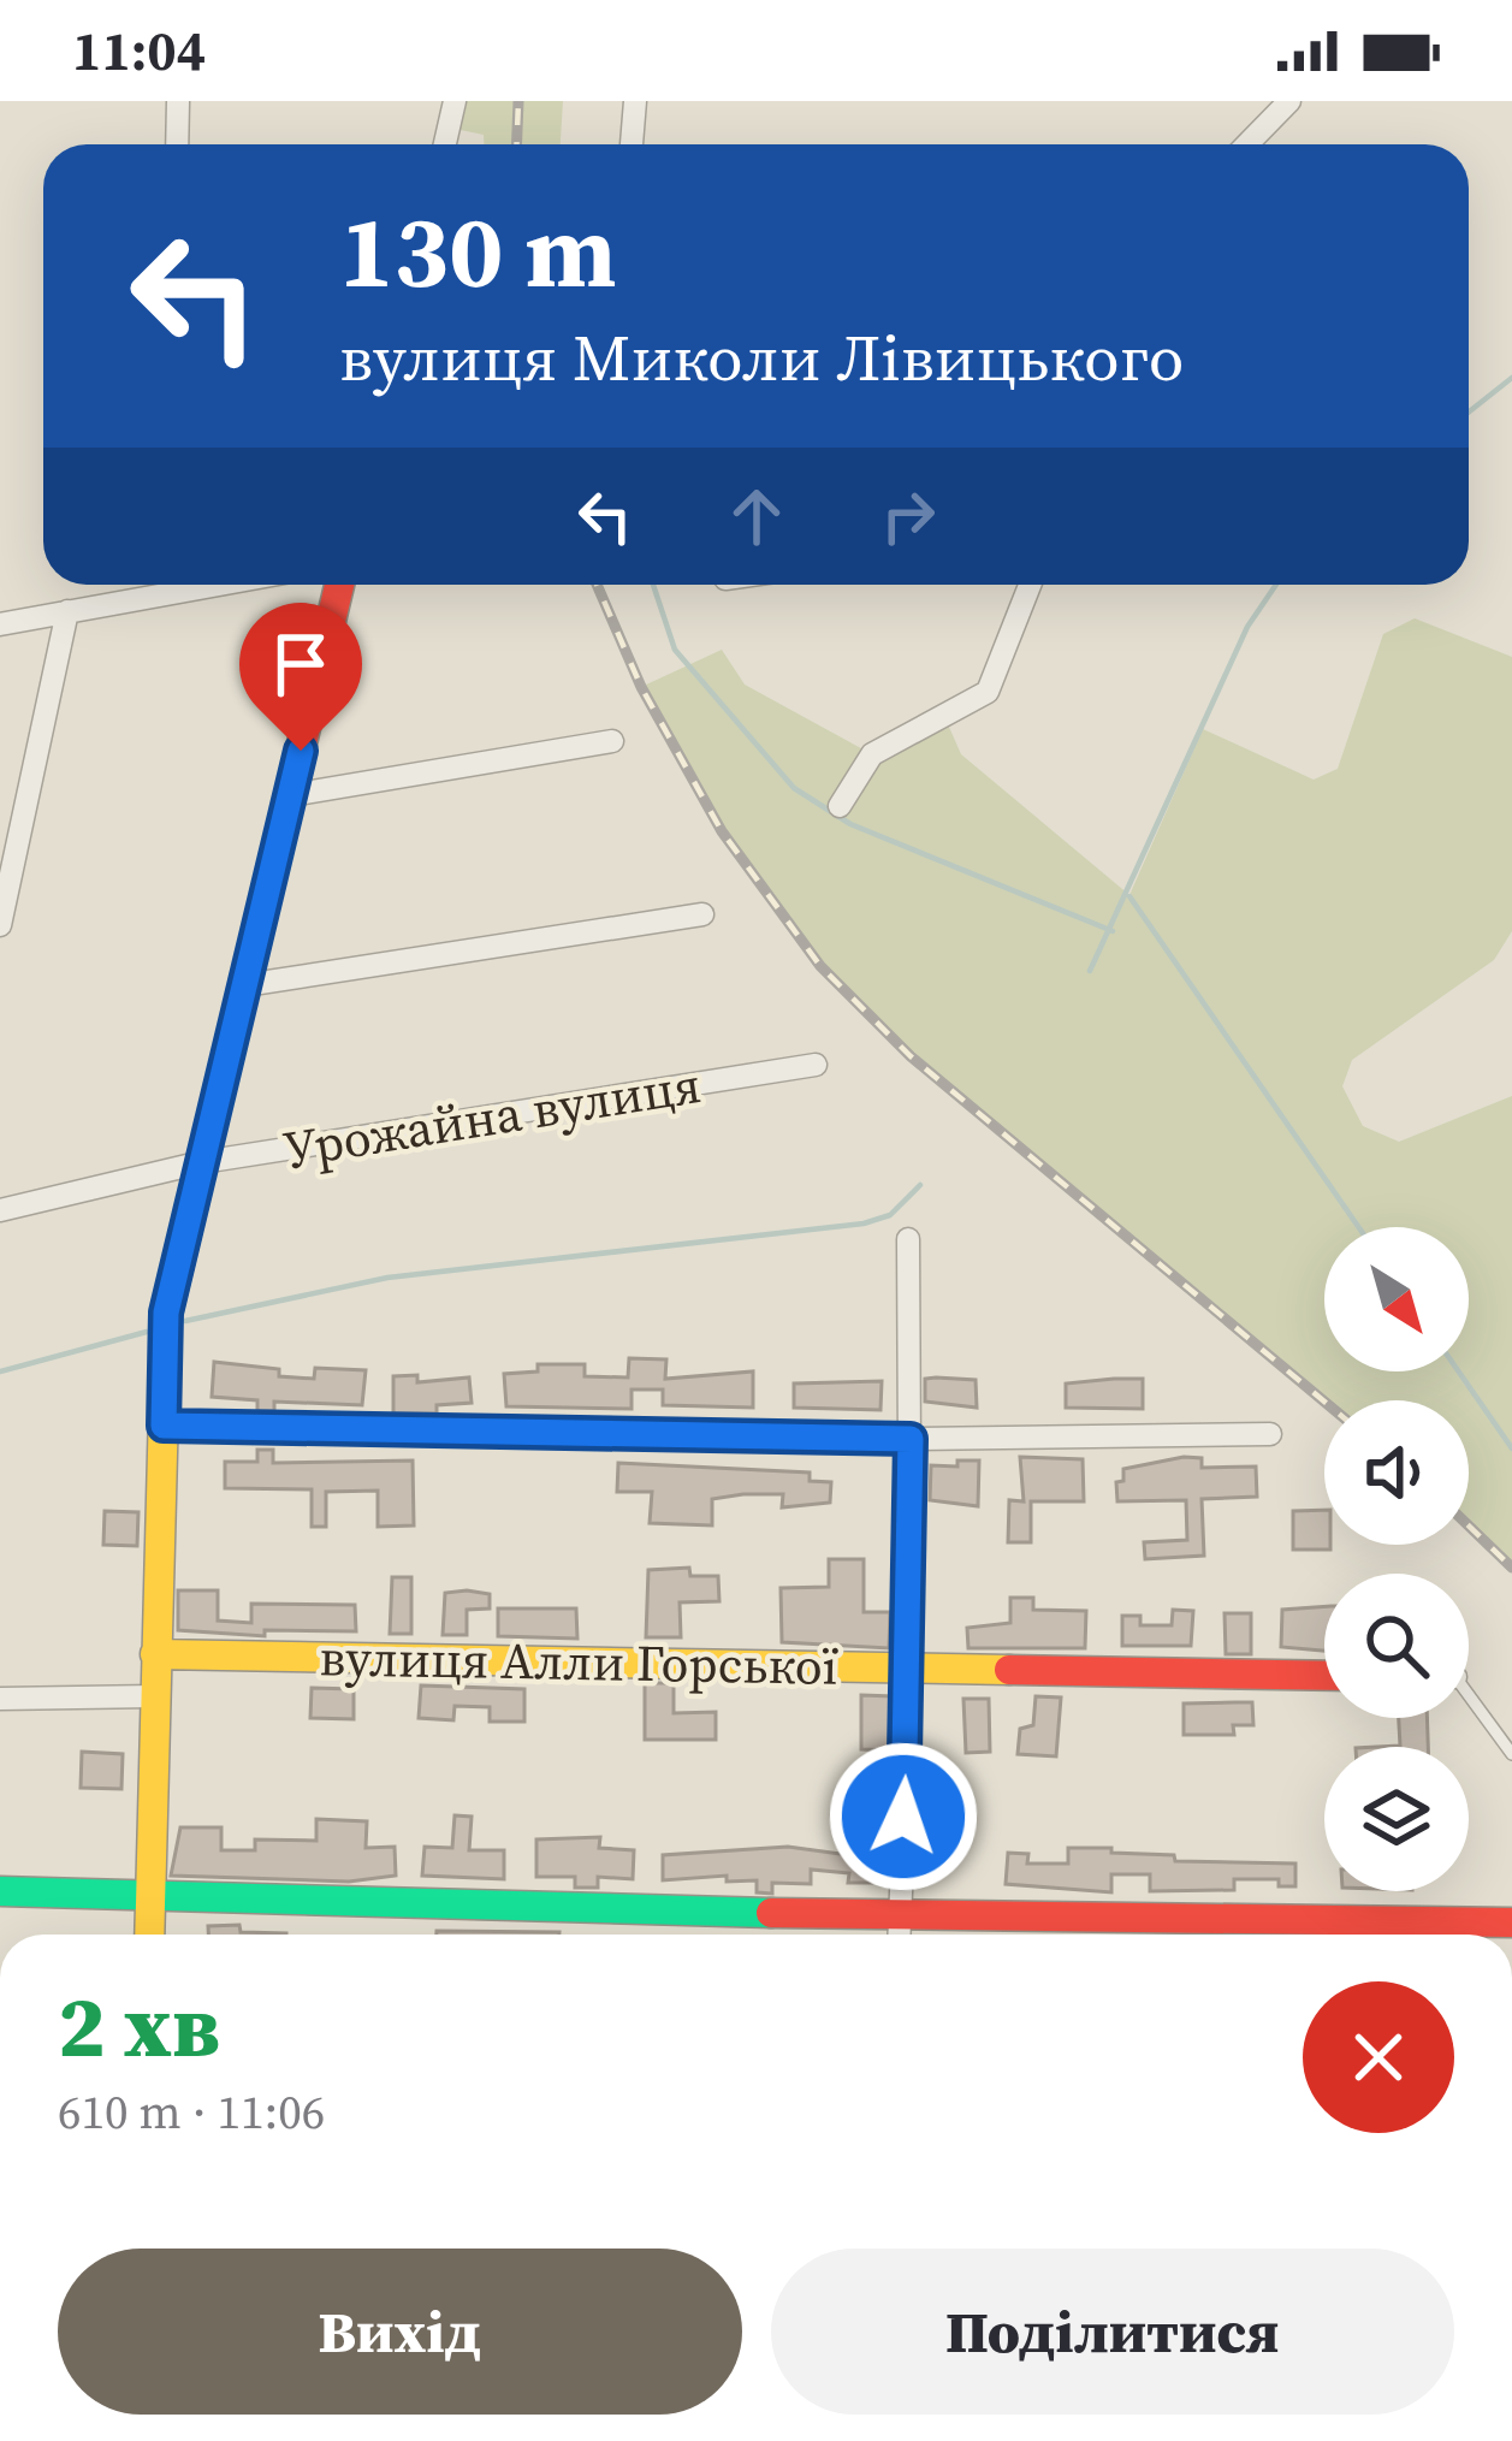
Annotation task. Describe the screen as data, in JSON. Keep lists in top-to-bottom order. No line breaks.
{"streets":{"street":["Урожайна вулиця","вулиця Алли Горської"]},"north":"bottom right","page":{"status":"11:04","turn":["130 m","вулиця Миколи Лівицького"],"heading":["2 хв","610 m · 11:06"],"buttons":["Вихід","Поділитися"]}}
